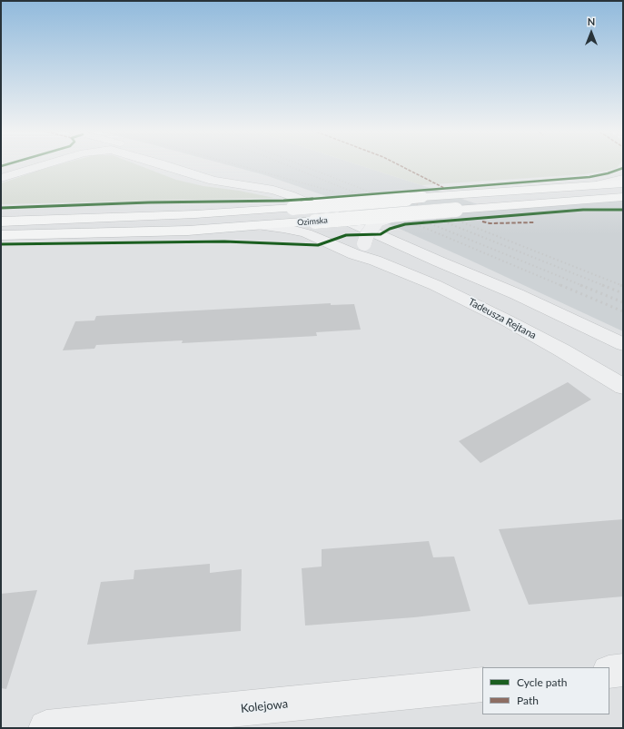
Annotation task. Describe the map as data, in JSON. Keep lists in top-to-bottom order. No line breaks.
{"streets":{"main road":["Ozimska"],"street":["Tadeusza Rejtana","Kolejowa"]},"crossings":[["Ozimska","Tadeusza Rejtana"]],"legend":["Cycle path","Path"],"north":"top"}
